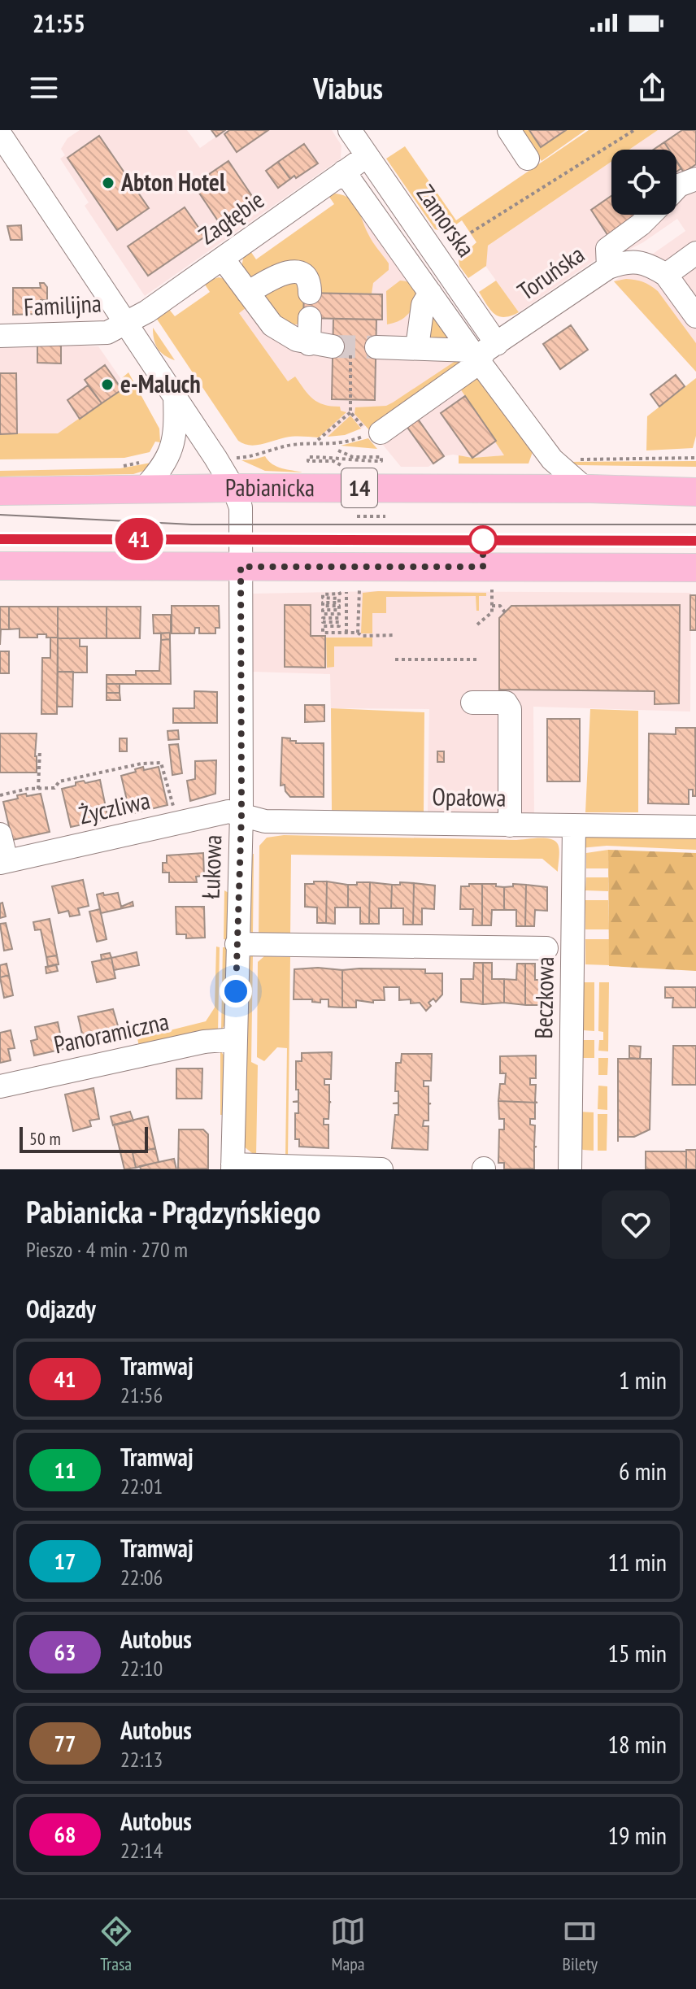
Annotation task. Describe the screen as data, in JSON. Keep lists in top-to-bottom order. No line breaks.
{"streets":{"main road":["Pabianicka","14"],"street":["Zagłębie","Zamorska","Toruńska","Familijna","Opałowa","Życzliwa","Łukowa","Beczkowa","Panoramiczna"]},"crossings":[["Zagłębie","Zamorska"],["Zagłębie","Familijna"],["Zagłębie","Łukowa"],["Zamorska","Toruńska"],["Familijna","Łukowa"],["Pabianicka","Łukowa"],["Opałowa","Życzliwa"],["Opałowa","Łukowa"],["Opałowa","Beczkowa"],["Życzliwa","Łukowa"],["Łukowa","Panoramiczna"]],"places":["Abton Hotel","e-Maluch"],"lines":["tram line 41"],"scale_bar":"50 m","page":{"status":"21:55","header":"Viabus","on_map":"41","scale":"50 m","heading":[["Pabianicka - Prądzyńskiego","Pieszo · 4 min · 270 m"],"Odjazdy"],"list":[{"mark":"41","name":"Tramwaj","note":"21:56","value":"1 min"},{"mark":"11","name":"Tramwaj","note":"22:01","value":"6 min"},{"mark":"17","name":"Tramwaj","note":"22:06","value":"11 min"},{"mark":"63","name":"Autobus","note":"22:10","value":"15 min"},{"mark":"77","name":"Autobus","note":"22:13","value":"18 min"},{"mark":"68","name":"Autobus","note":"22:14","value":"19 min"}],"tabs":["Trasa","Mapa","Bilety"]}}
